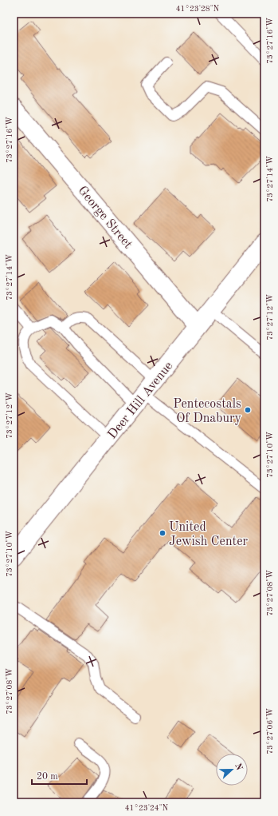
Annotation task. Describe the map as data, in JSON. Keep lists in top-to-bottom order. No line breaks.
{"streets":{"street":["George Street","Deer Hill Avenue"]},"crossings":[["George Street","Deer Hill Avenue"]],"places":["Pentecostals Of Dnabury","United Jewish Center"],"scale_bar":"20 m","north":"right","coordinates":["41°23'28\"N","73°27'16\"W","73°27'14\"W","73°27'12\"W","73°27'10\"W","73°27'08\"W","73°27'06\"W","41°23'24\"N"]}
